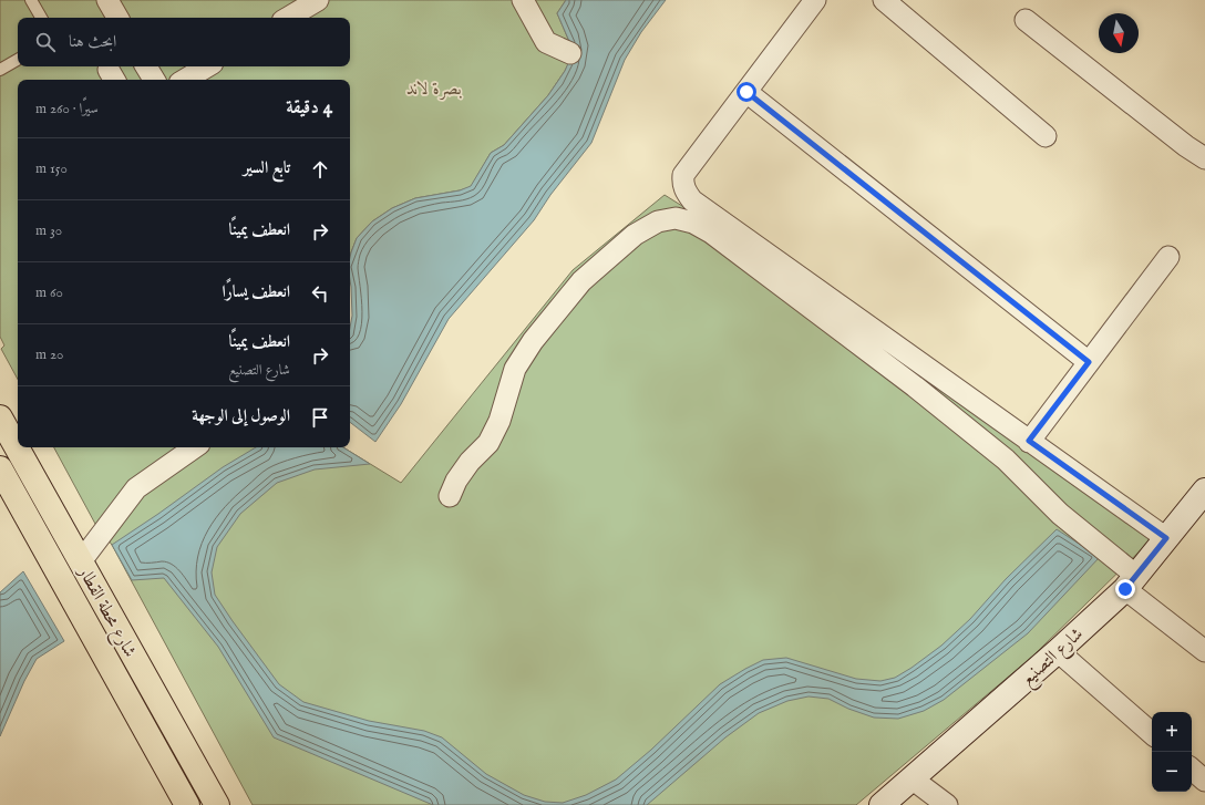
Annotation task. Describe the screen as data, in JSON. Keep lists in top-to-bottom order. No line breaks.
{"streets":{"main road":["شارع محطة القطار"],"street":["شارع التصنيع"]},"parks":["بصرة لاند"],"north":"bottom","page":{"search":"ابحث هنا","heading":["4 دقيقة","سيرًا · 260 m"],"list":[["تابع السير","150 m"],["انعطف يمينًا","30 m"],["انعطف يسارًا","60 m"],["انعطف يمينًا","شارع التصنيع","20 m"],"الوصول إلى الوجهة"],"map_buttons":["+","−"]}}
